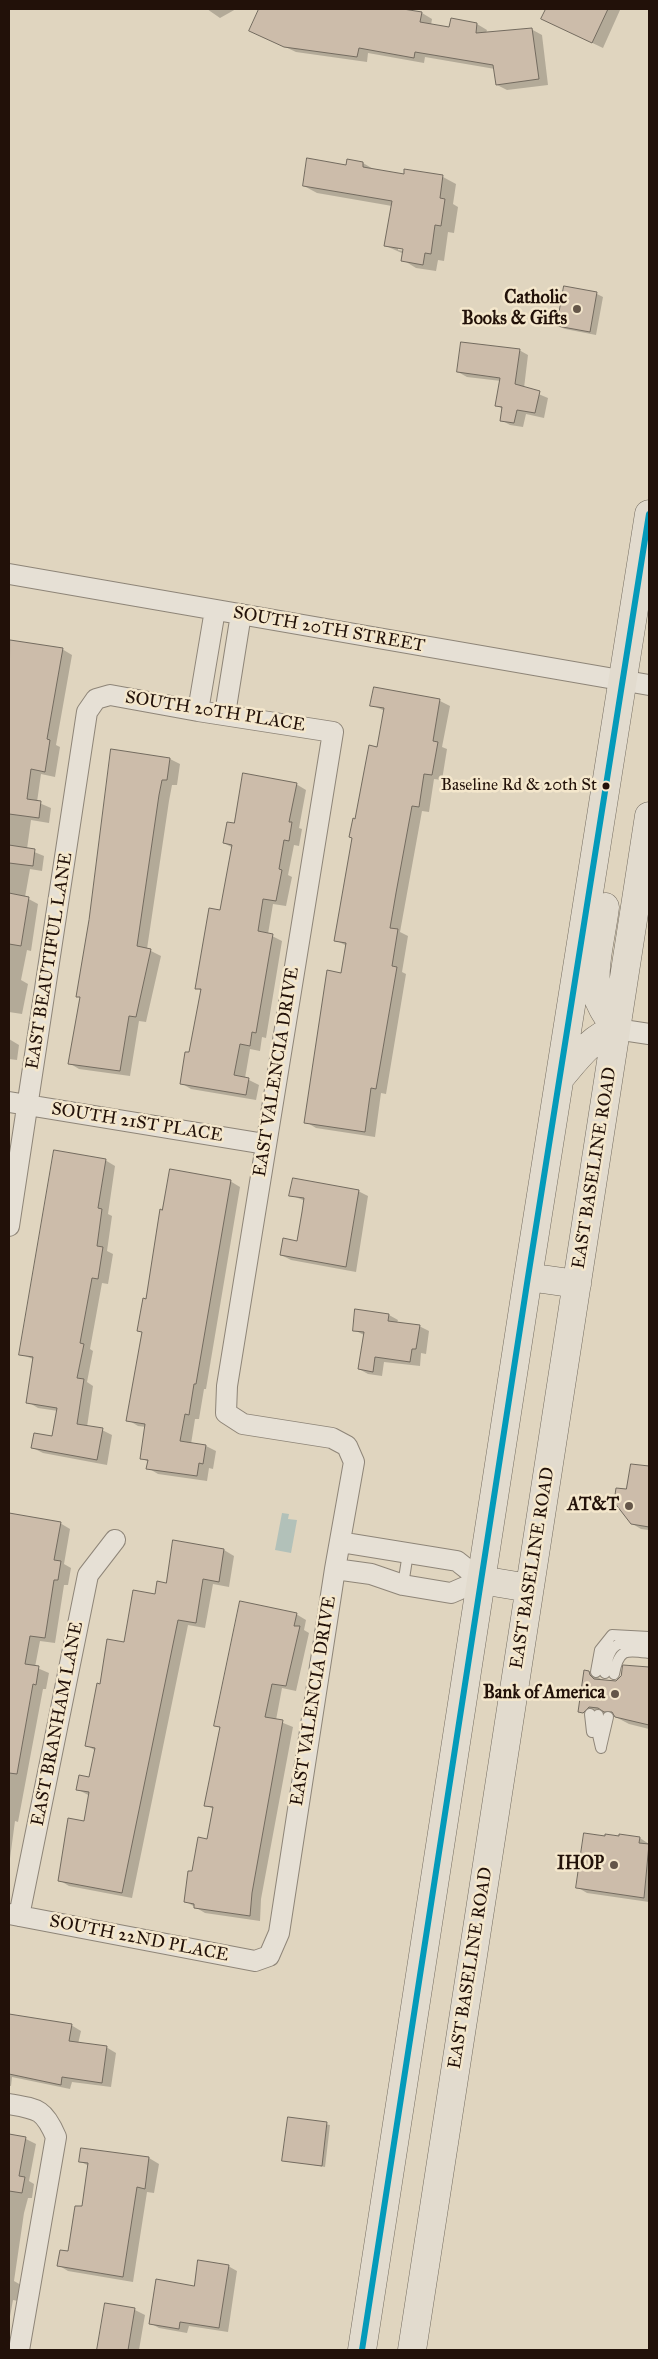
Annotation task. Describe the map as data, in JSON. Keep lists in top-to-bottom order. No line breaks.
{"streets":{"main road":["EAST BASELINE ROAD"],"street":["SOUTH 20TH STREET","SOUTH 20TH PLACE","EAST BEAUTIFUL LANE","EAST VALENCIA DRIVE","SOUTH 21ST PLACE","EAST BRANHAM LANE","SOUTH 22ND PLACE"]},"crossings":[["SOUTH 20TH PLACE","EAST BEAUTIFUL LANE"],["SOUTH 20TH PLACE","EAST VALENCIA DRIVE"],["EAST BEAUTIFUL LANE","SOUTH 21ST PLACE"],["EAST VALENCIA DRIVE","SOUTH 21ST PLACE"],["EAST VALENCIA DRIVE","SOUTH 22ND PLACE"],["EAST BRANHAM LANE","SOUTH 22ND PLACE"]],"places":["Catholic Books & Gifts","Baseline Rd & 20th St","AT&T","Bank of America","IHOP"]}
